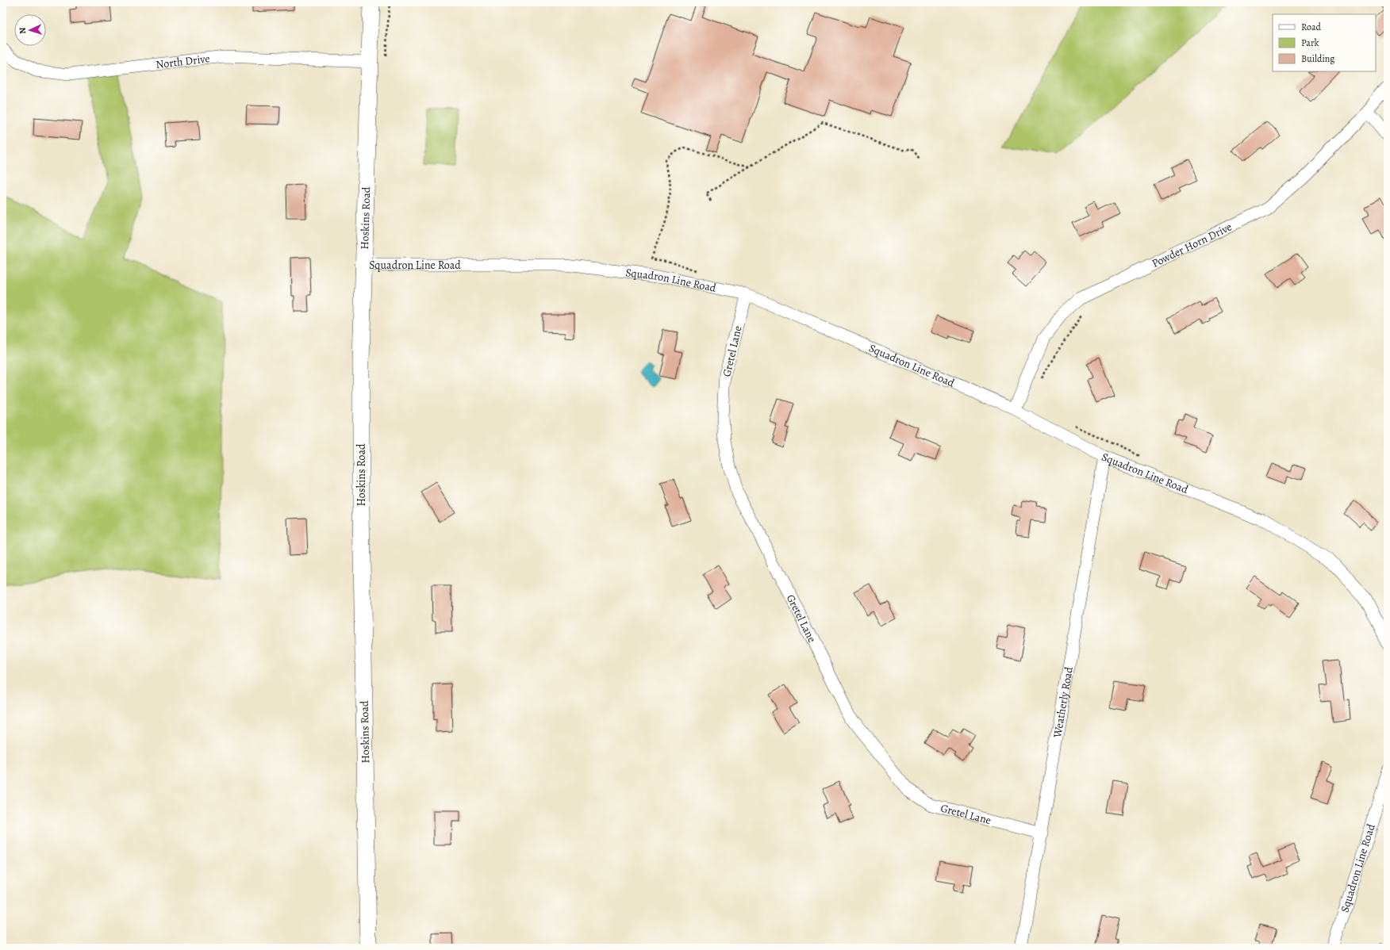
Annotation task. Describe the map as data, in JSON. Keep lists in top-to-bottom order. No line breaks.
{"streets":{"street":["North Drive","Hoskins Road","Powder Horn Drive","Squadron Line Road","Gretel Lane","Weatherly Road"]},"crossings":[["North Drive","Hoskins Road"],["Hoskins Road","Squadron Line Road"],["Powder Horn Drive","Squadron Line Road"],["Squadron Line Road","Gretel Lane"],["Squadron Line Road","Weatherly Road"],["Gretel Lane","Weatherly Road"]],"legend":["Road","Park","Building"],"north":"left"}
